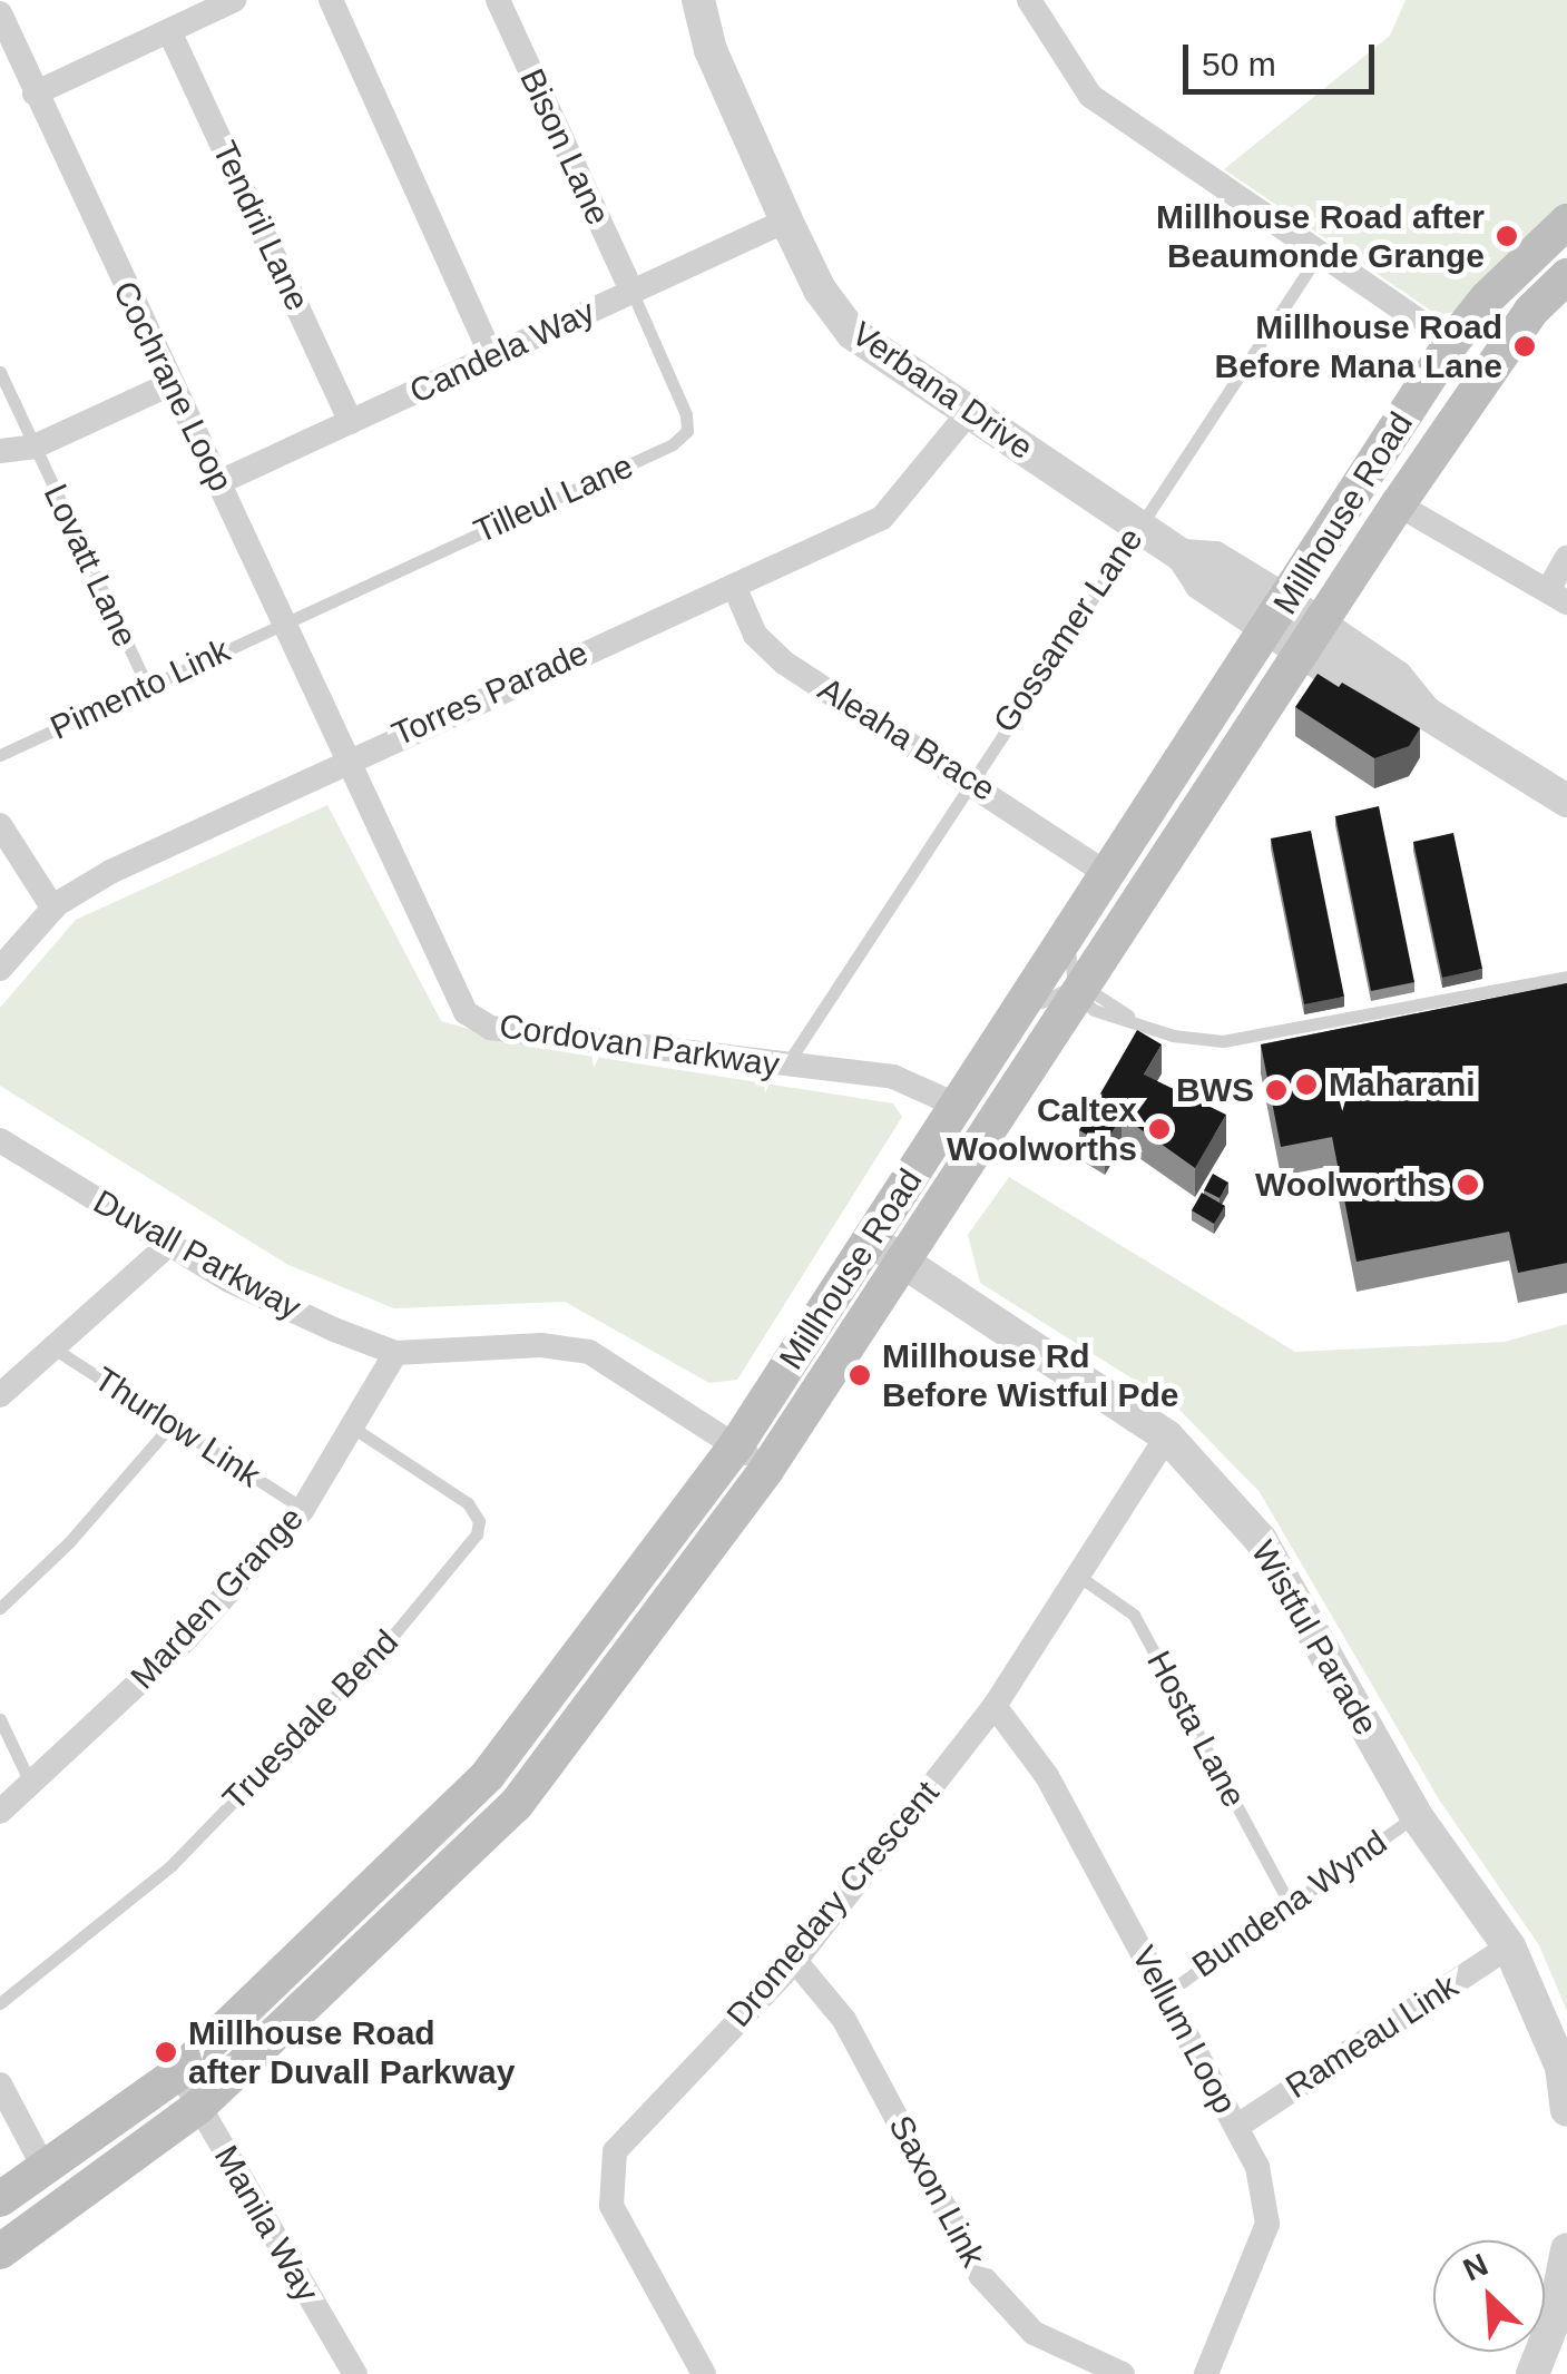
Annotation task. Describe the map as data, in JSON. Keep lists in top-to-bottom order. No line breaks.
{"streets":{"main road":["Millhouse Road"],"street":["Bison Lane","Tendril Lane","Candela Way","Cochrane Loop","Verbana Drive","Torres Parade","Aleaha Brace","Cordovan Parkway","Duvall Parkway","Marden Grange","Wistful Parade","Dromedary Crescent","Vellum Loop","Rameau Link","Saxon Link","Manila Way"],"lane":["Tilleul Lane","Lovatt Lane","Gossamer Lane","Pimento Link","Thurlow Link","Truesdale Bend","Hosta Lane","Bundena Wynd"]},"crossings":[["Bison Lane","Candela Way"],["Bison Lane","Tilleul Lane"],["Tendril Lane","Candela Way"],["Candela Way","Cochrane Loop"],["Candela Way","Verbana Drive"],["Candela Way","Tilleul Lane"],["Cochrane Loop","Tilleul Lane"],["Cochrane Loop","Pimento Link"],["Cochrane Loop","Torres Parade"],["Cochrane Loop","Cordovan Parkway"],["Verbana Drive","Millhouse Road"],["Verbana Drive","Gossamer Lane"],["Verbana Drive","Torres Parade"],["Tilleul Lane","Pimento Link"],["Millhouse Road","Aleaha Brace"],["Millhouse Road","Cordovan Parkway"],["Millhouse Road","Duvall Parkway"],["Millhouse Road","Wistful Parade"],["Millhouse Road","Manila Way"],["Lovatt Lane","Pimento Link"],["Gossamer Lane","Aleaha Brace"],["Gossamer Lane","Cordovan Parkway"],["Torres Parade","Aleaha Brace"],["Torres Parade","Cordovan Parkway"],["Duvall Parkway","Marden Grange"],["Thurlow Link","Marden Grange"],["Marden Grange","Truesdale Bend"],["Wistful Parade","Dromedary Crescent"],["Wistful Parade","Bundena Wynd"],["Wistful Parade","Rameau Link"],["Hosta Lane","Dromedary Crescent"],["Hosta Lane","Bundena Wynd"],["Dromedary Crescent","Vellum Loop"],["Dromedary Crescent","Saxon Link"],["Bundena Wynd","Vellum Loop"],["Vellum Loop","Rameau Link"]],"places":["Millhouse Road after Beaumonde Grange","Millhouse Road Before Mana Lane","Maharani","BWS","Caltex Woolworths","Woolworths","Millhouse Rd Before Wistful Pde","Millhouse Road after Duvall Parkway"],"scale_bar":"50 m","north":"top left"}
